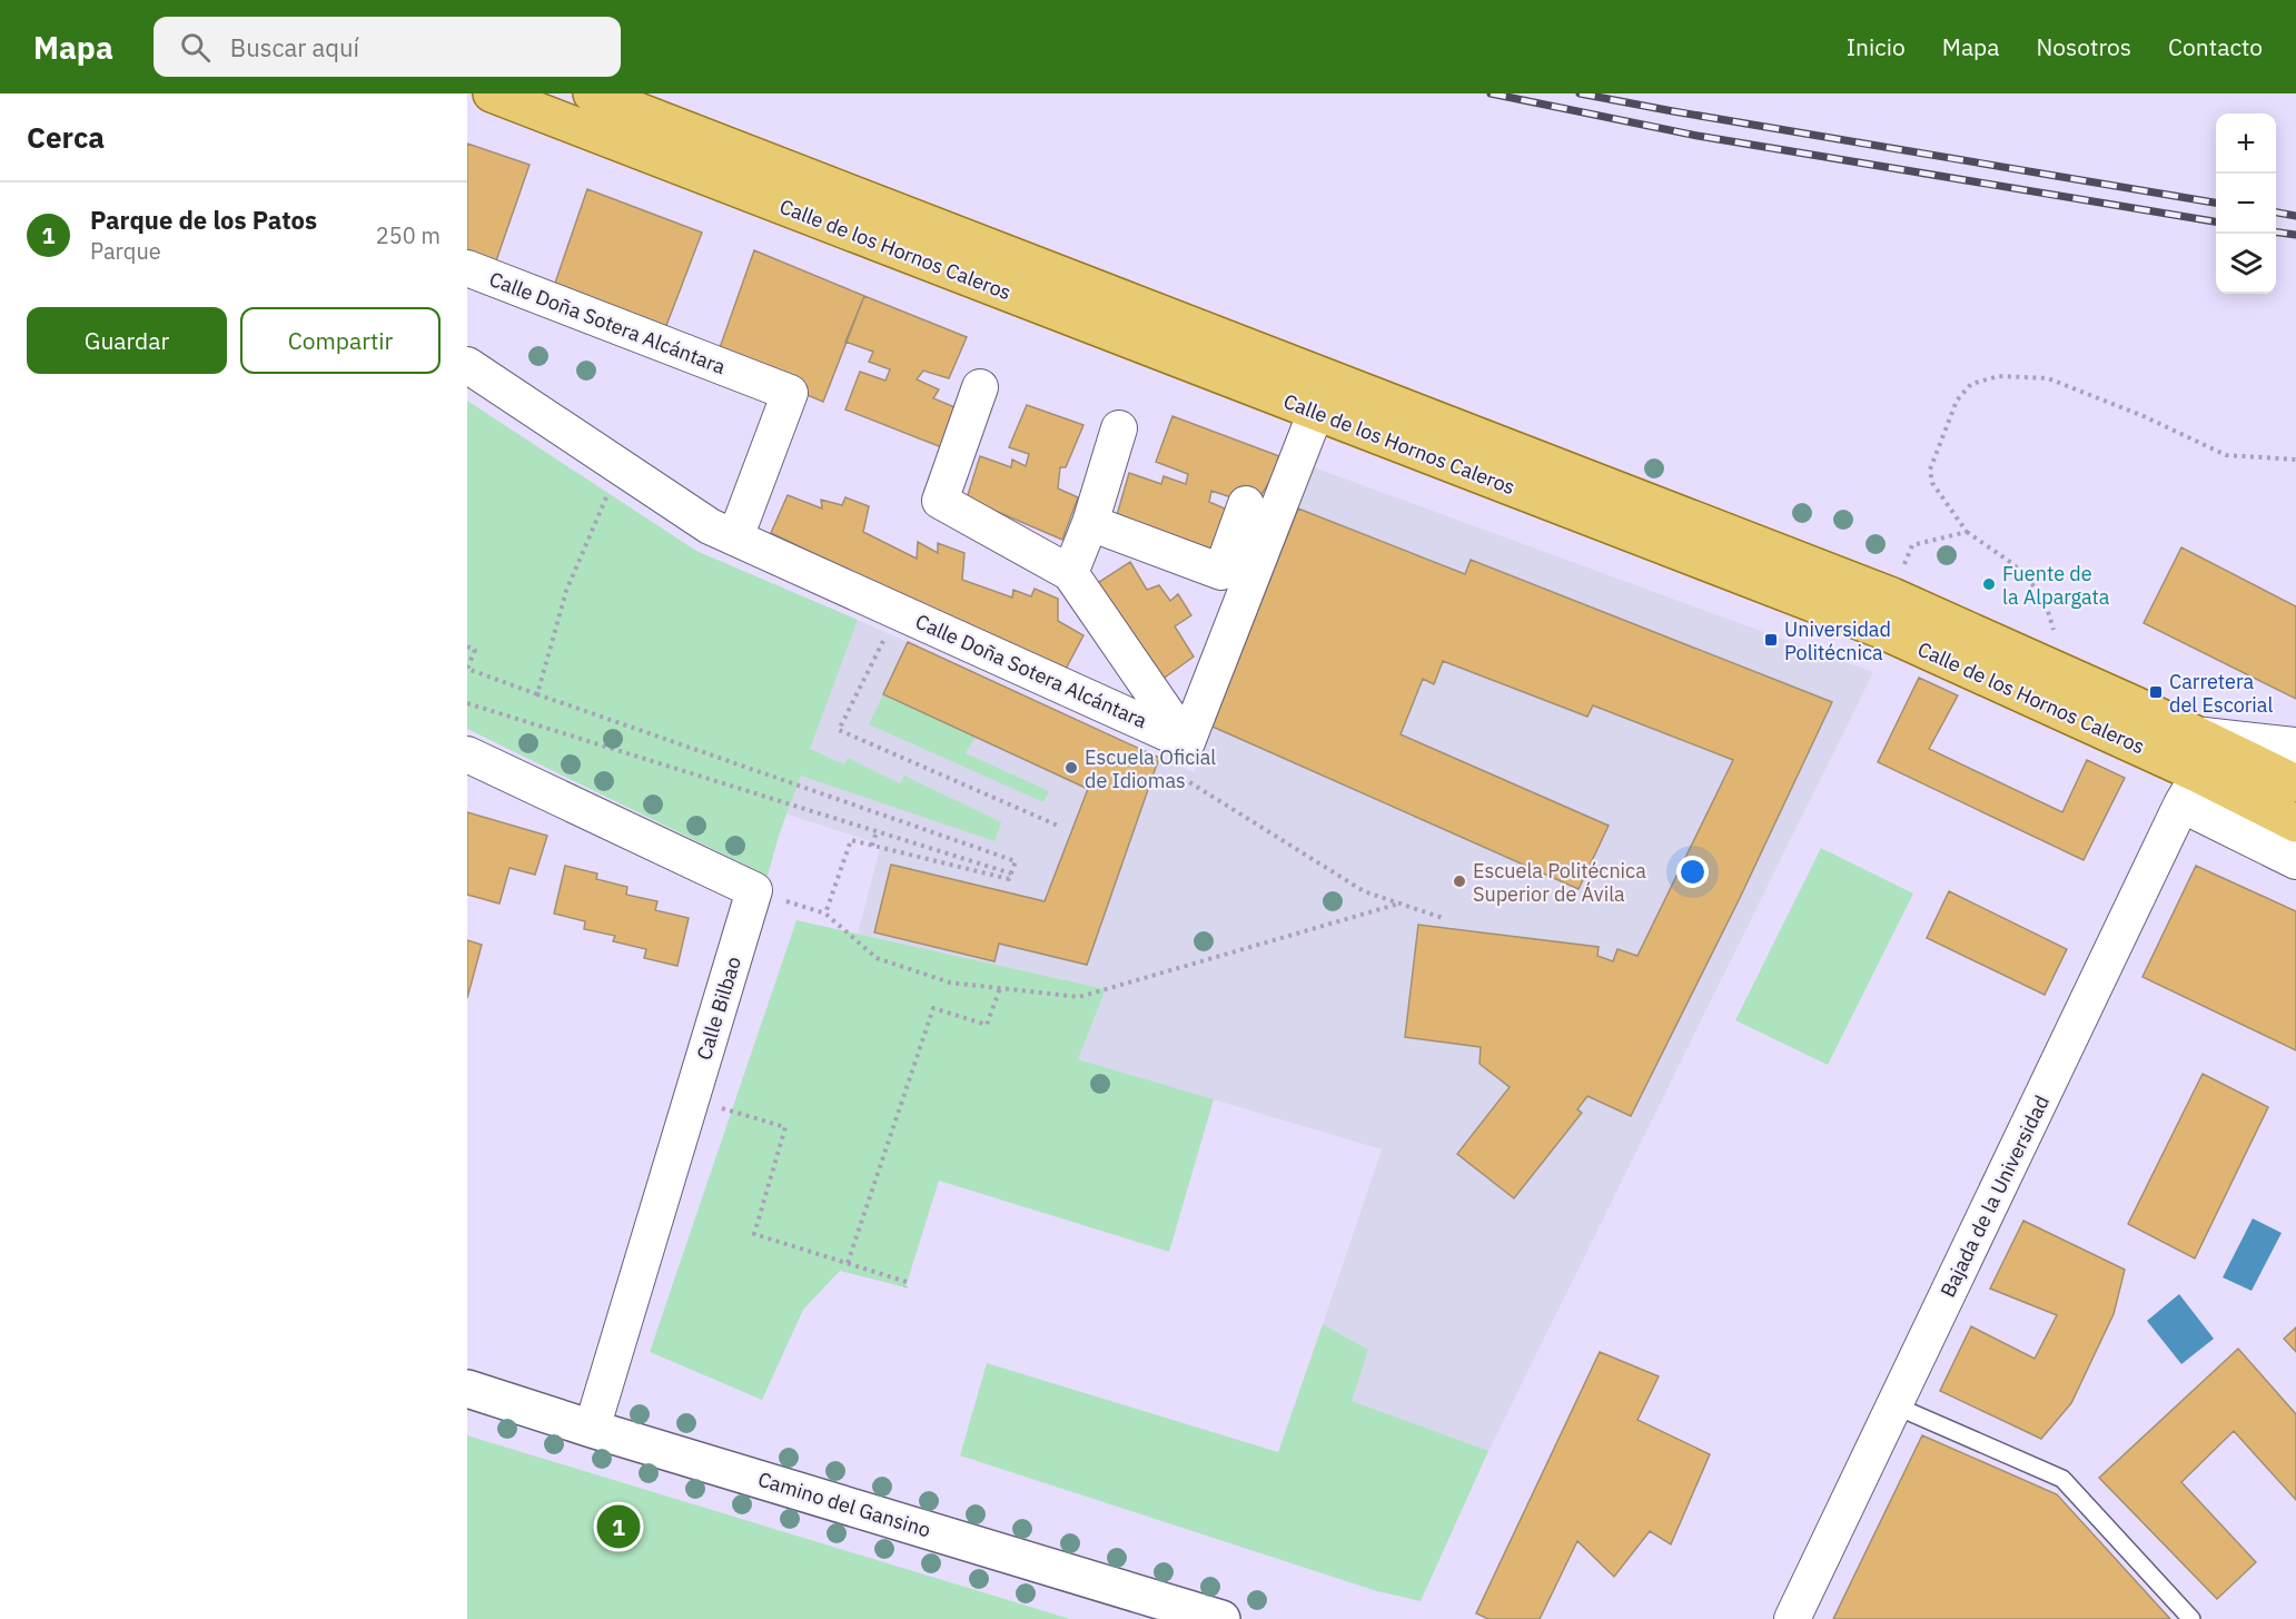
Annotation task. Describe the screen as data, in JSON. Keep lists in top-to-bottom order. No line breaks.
{"streets":{"main road":["Calle de los Hornos Caleros"],"street":["Calle Doña Sotera Alcántara","Calle Bilbao","Bajada de la Universidad","Camino del Gansino"]},"crossings":[["Calle de los Hornos Caleros","Bajada de la Universidad"],["Calle Bilbao","Camino del Gansino"]],"places":{"other":["Fuente de la Alpargata","Escuela Oficial de Idiomas","Escuela Politécnica Superior de Ávila"],"transit":["Universidad Politécnica","Carretera del Escorial"]},"page":{"header":"Mapa","search":"Buscar aquí","nav":["Inicio","Mapa","Nosotros","Contacto"],"heading":"Cerca","map_buttons":["+","−"],"list":[{"mark":"1","name":"Parque de los Patos","note":"Parque","value":"250 m"}],"buttons":["Guardar","Compartir"],"pins":"1"}}
